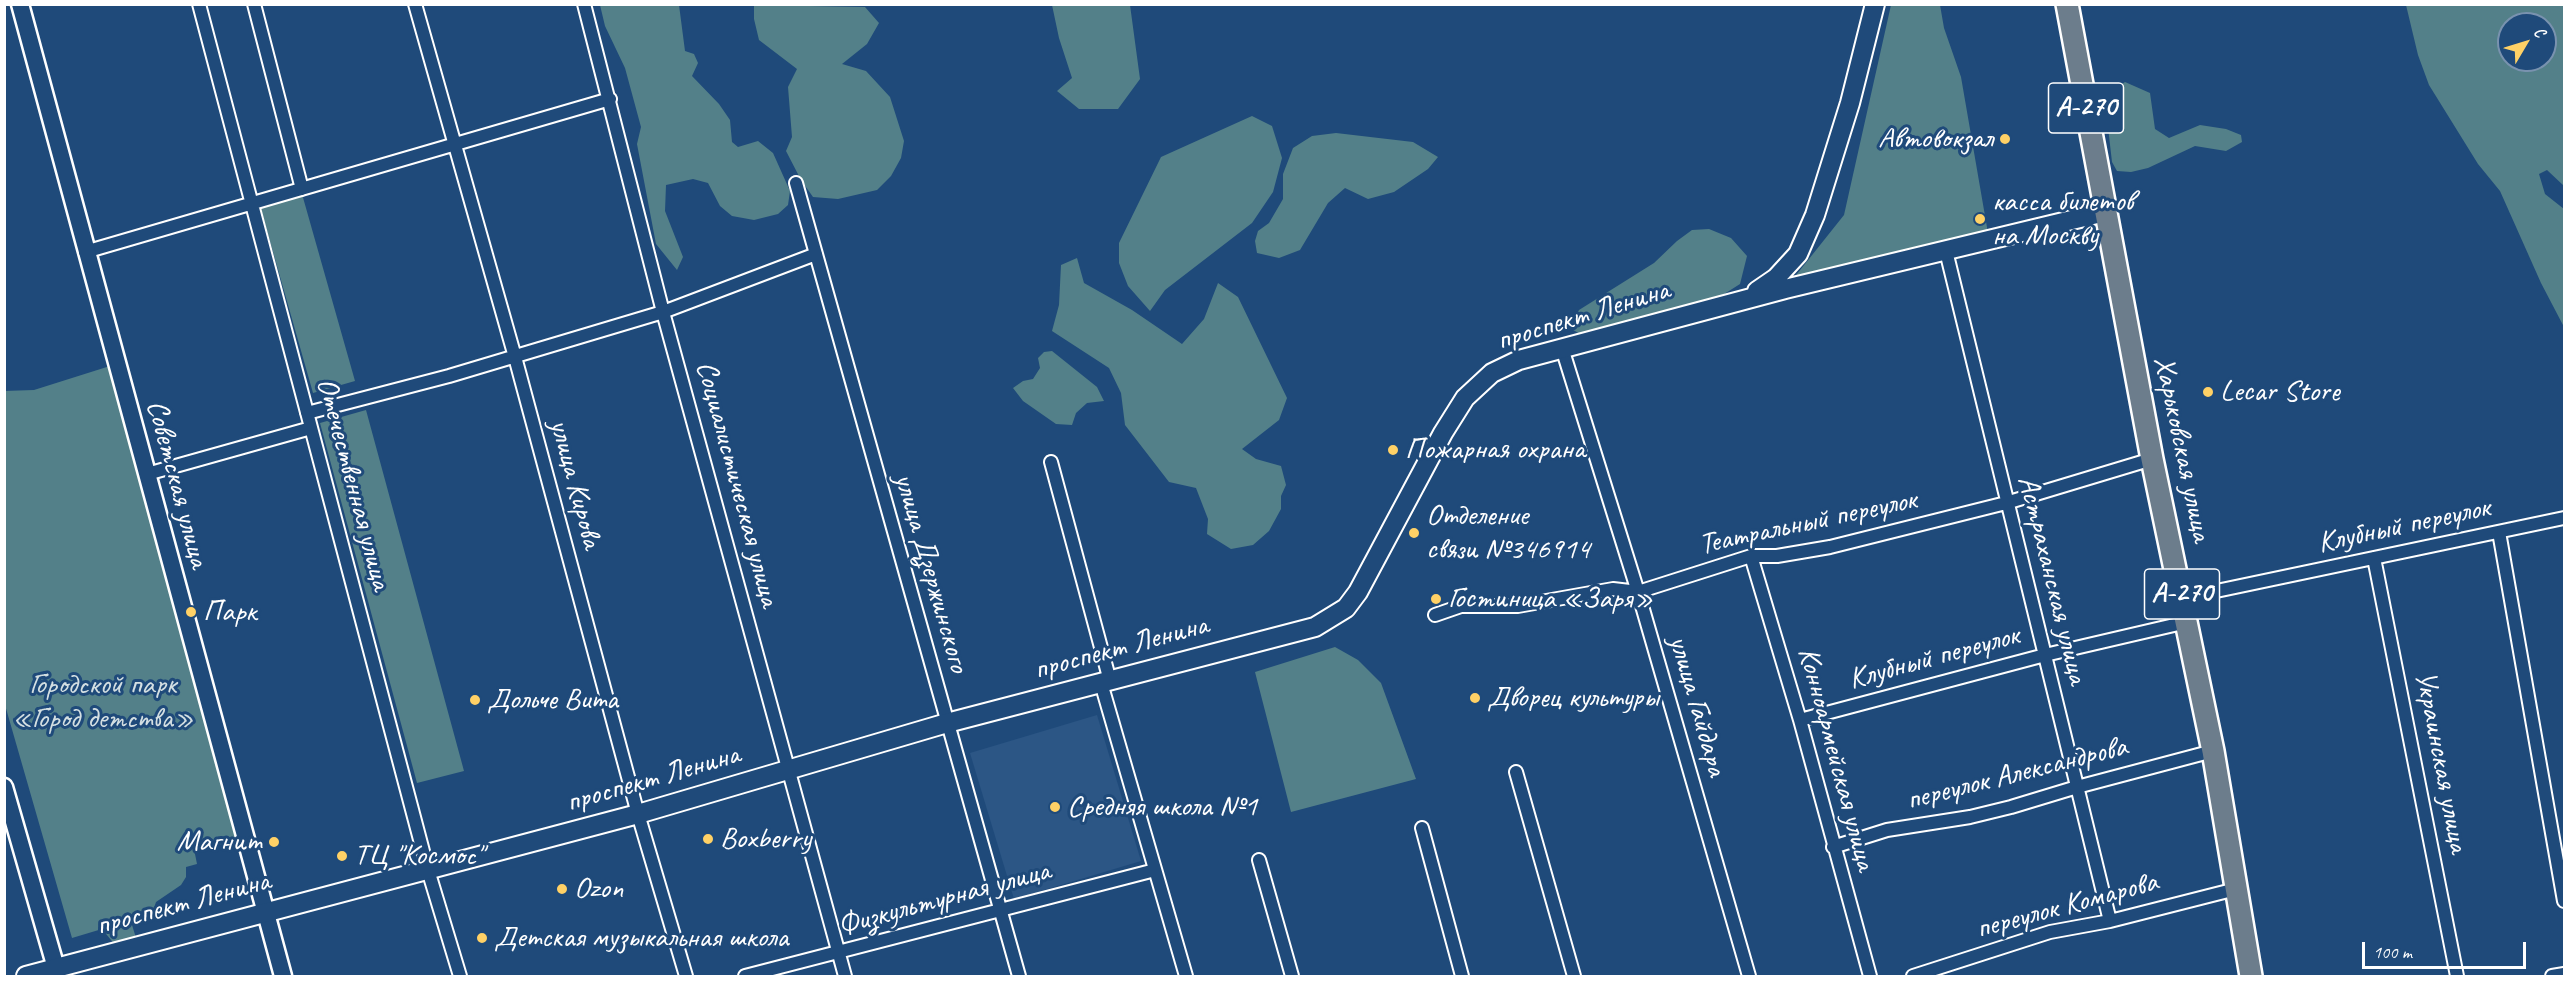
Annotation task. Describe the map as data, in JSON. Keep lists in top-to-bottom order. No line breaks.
{"streets":{"highway":["А-270","Харьковская улица"],"main road":["проспект Ленина"],"street":["Советская улица","Отечественная улица","улица Кирова","Социалистическая улица","Театральный переулок","Клубный переулок","улица Дзержинского","Астраханская улица","улица Гайдара","Конноармейская улица","Украинская улица","переулок Александрова","Физкультурная улица","переулок Комарова"]},"crossings":[["проспект Ленина","Харьковская улица"],["проспект Ленина","Советская улица"],["проспект Ленина","Отечественная улица"],["проспект Ленина","улица Кирова"],["проспект Ленина","Социалистическая улица"],["проспект Ленина","улица Дзержинского"],["проспект Ленина","Астраханская улица"],["проспект Ленина","улица Гайдара"],["Харьковская улица","Театральный переулок"],["Харьковская улица","Клубный переулок"],["Харьковская улица","переулок Александрова"],["Харьковская улица","переулок Комарова"],["Социалистическая улица","Физкультурная улица"],["Театральный переулок","Астраханская улица"],["Театральный переулок","улица Гайдара"],["Театральный переулок","Конноармейская улица"],["Клубный переулок","Астраханская улица"],["Клубный переулок","Конноармейская улица"],["Клубный переулок","Украинская улица"],["улица Дзержинского","Физкультурная улица"],["Астраханская улица","переулок Александрова"],["Астраханская улица","переулок Комарова"],["Конноармейская улица","переулок Александрова"]],"parks":["Городской парк «Город детства»"],"places":["Автовокзал","касса билетов на Москву","Lecar Store","Пожарная охрана","Отделение связи №346914","Гостиница «Заря»","Парк","Дворец культуры","Дольче Вита","Средняя школа №1","Boxberry","Магнит","ТЦ \"Космос\"","Ozon","Детская музыкальная школа"],"scale_bar":"100 m","north":"top right"}
